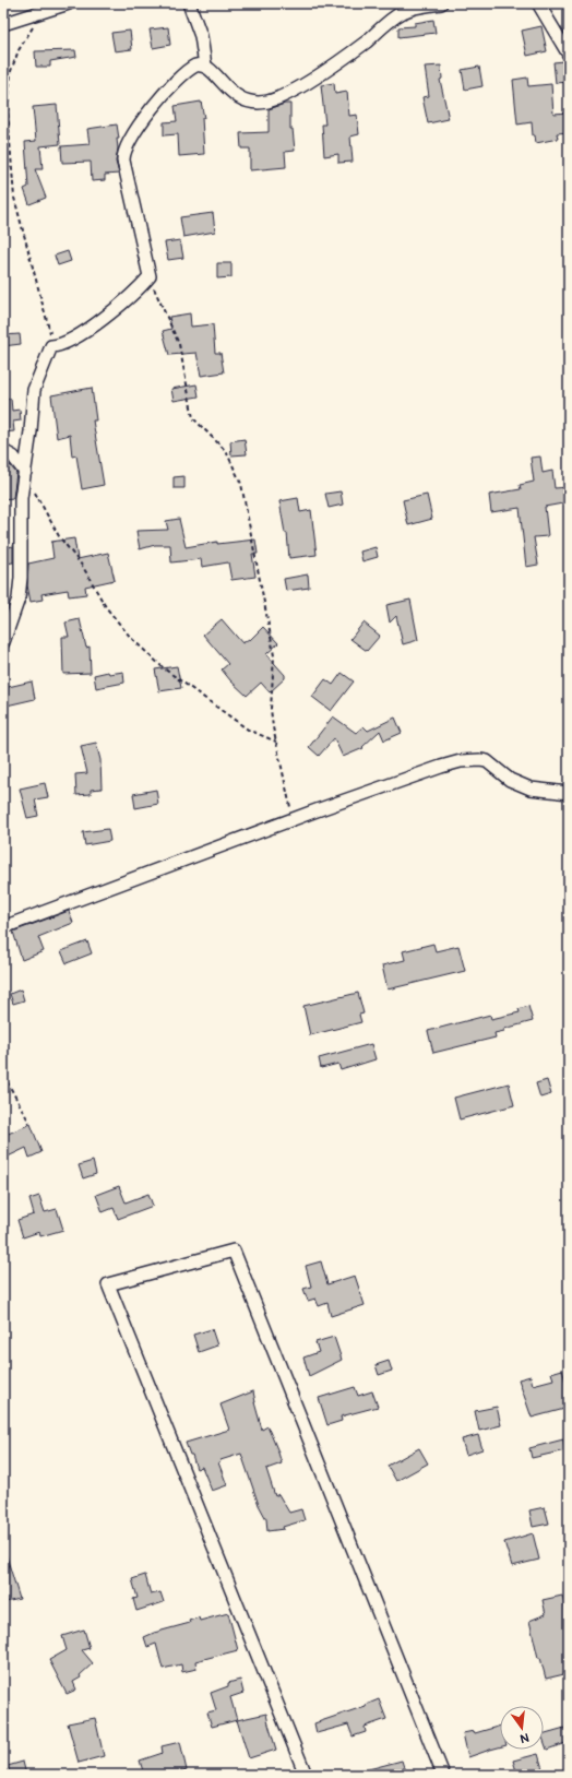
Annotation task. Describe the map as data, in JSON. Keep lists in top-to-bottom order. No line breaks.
{"north":"bottom"}
